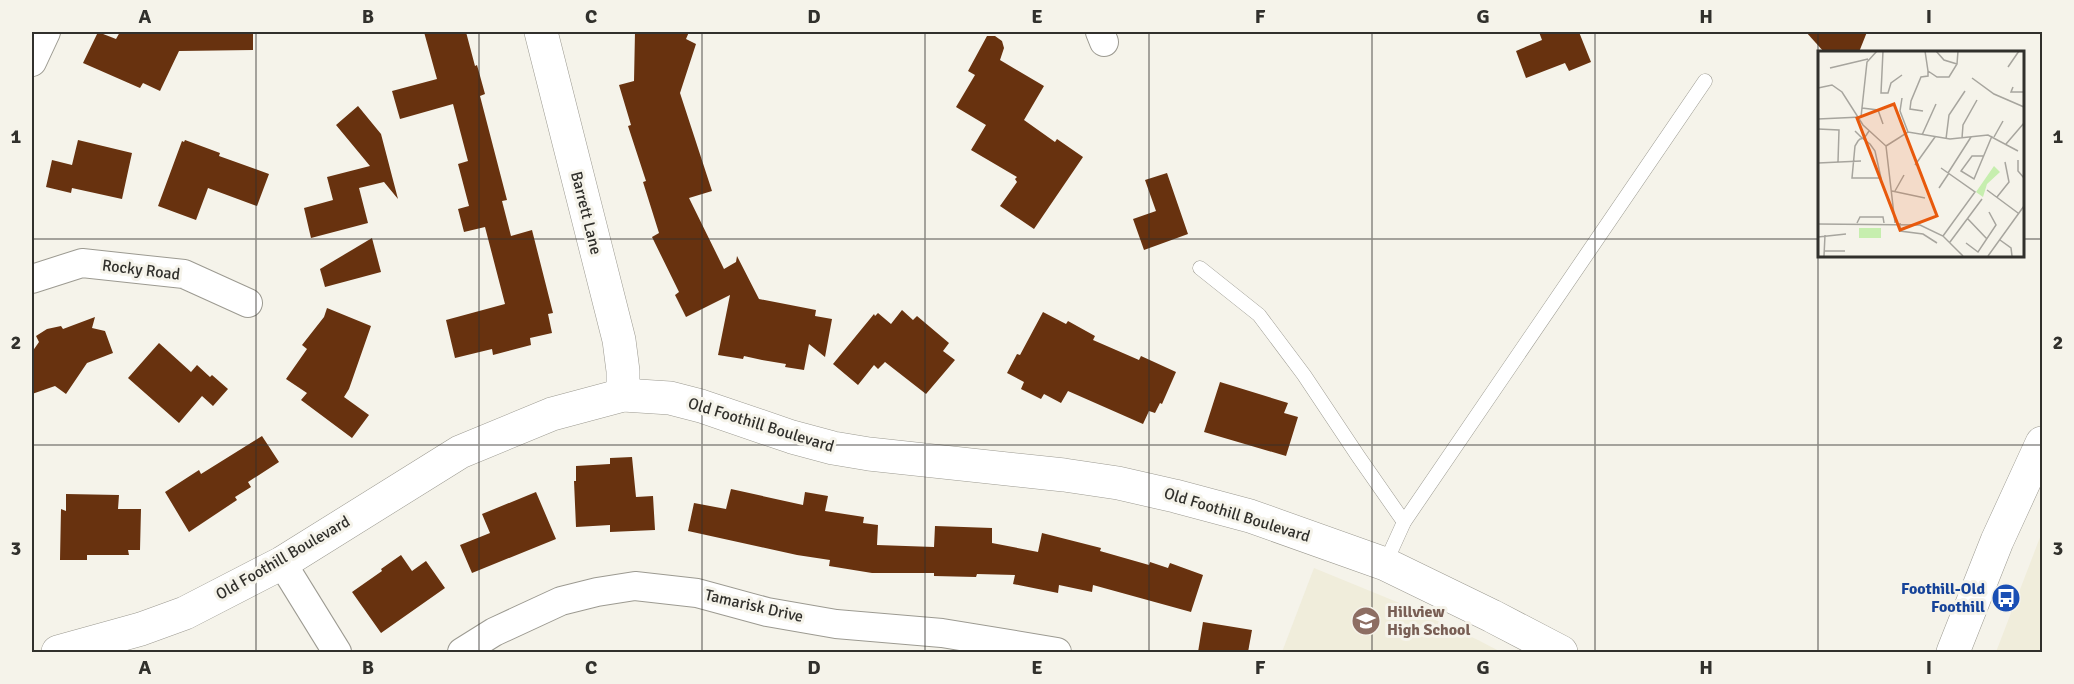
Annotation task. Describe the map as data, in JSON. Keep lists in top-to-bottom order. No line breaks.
{"streets":{"street":["Barrett Lane","Rocky Road","Old Foothill Boulevard","Tamarisk Drive"]},"crossings":[["Barrett Lane","Old Foothill Boulevard"]],"places":{"bus stop":["Foothill-Old Foothill"],"school or university":["Hillview High School"]},"grid":{"columns":["A","B","C","D","E","F","G","H","I"],"rows":["1","2","3"]}}
